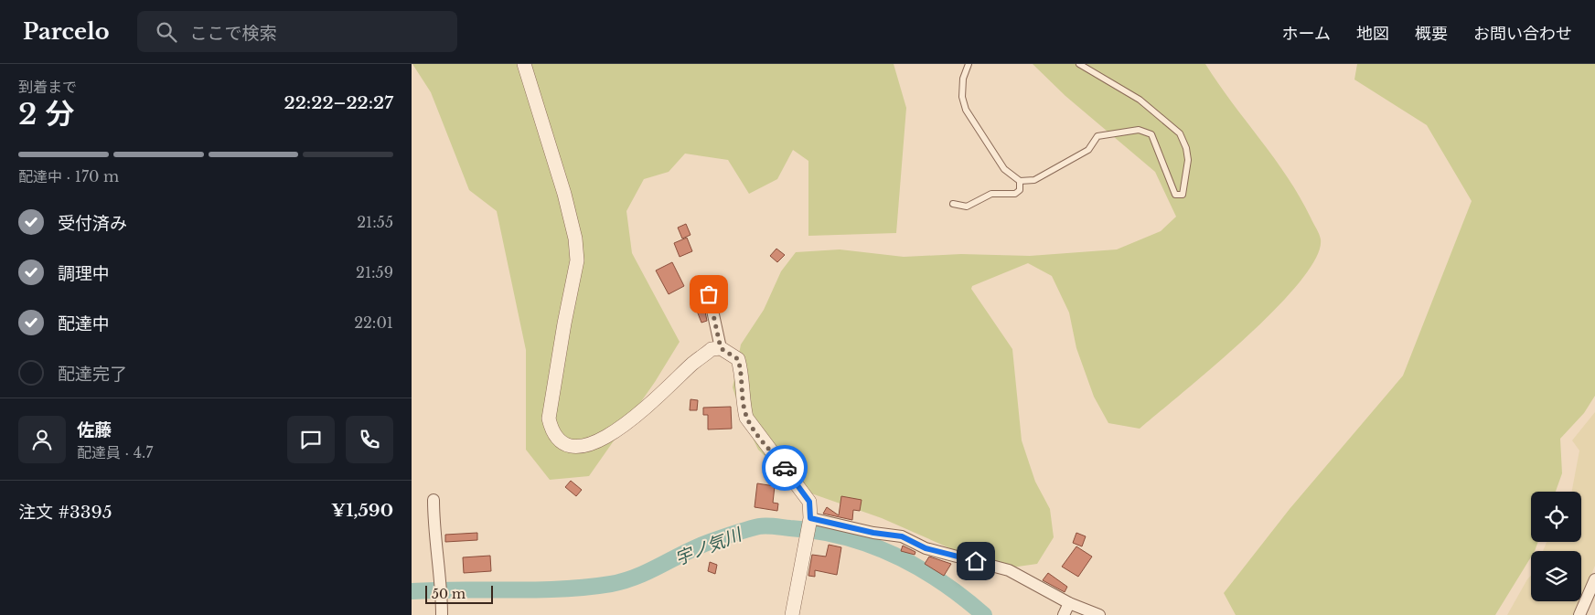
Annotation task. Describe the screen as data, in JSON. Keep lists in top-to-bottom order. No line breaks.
{"water":["宇ノ気川"],"scale_bar":"50 m","page":{"header":"Parcelo","search":"ここで検索","nav":["ホーム","地図","概要","お問い合わせ"],"heading":["2 分","到着まで","22:22–22:27"],"panel":["佐藤","配達員 · 4.7","注文 #3395","¥1,590"],"bar":"配達中 · 170 m","list":[["受付済み","21:55"],["調理中","21:59"],["配達中","22:01"],"配達完了"],"scale":"50 m"}}
